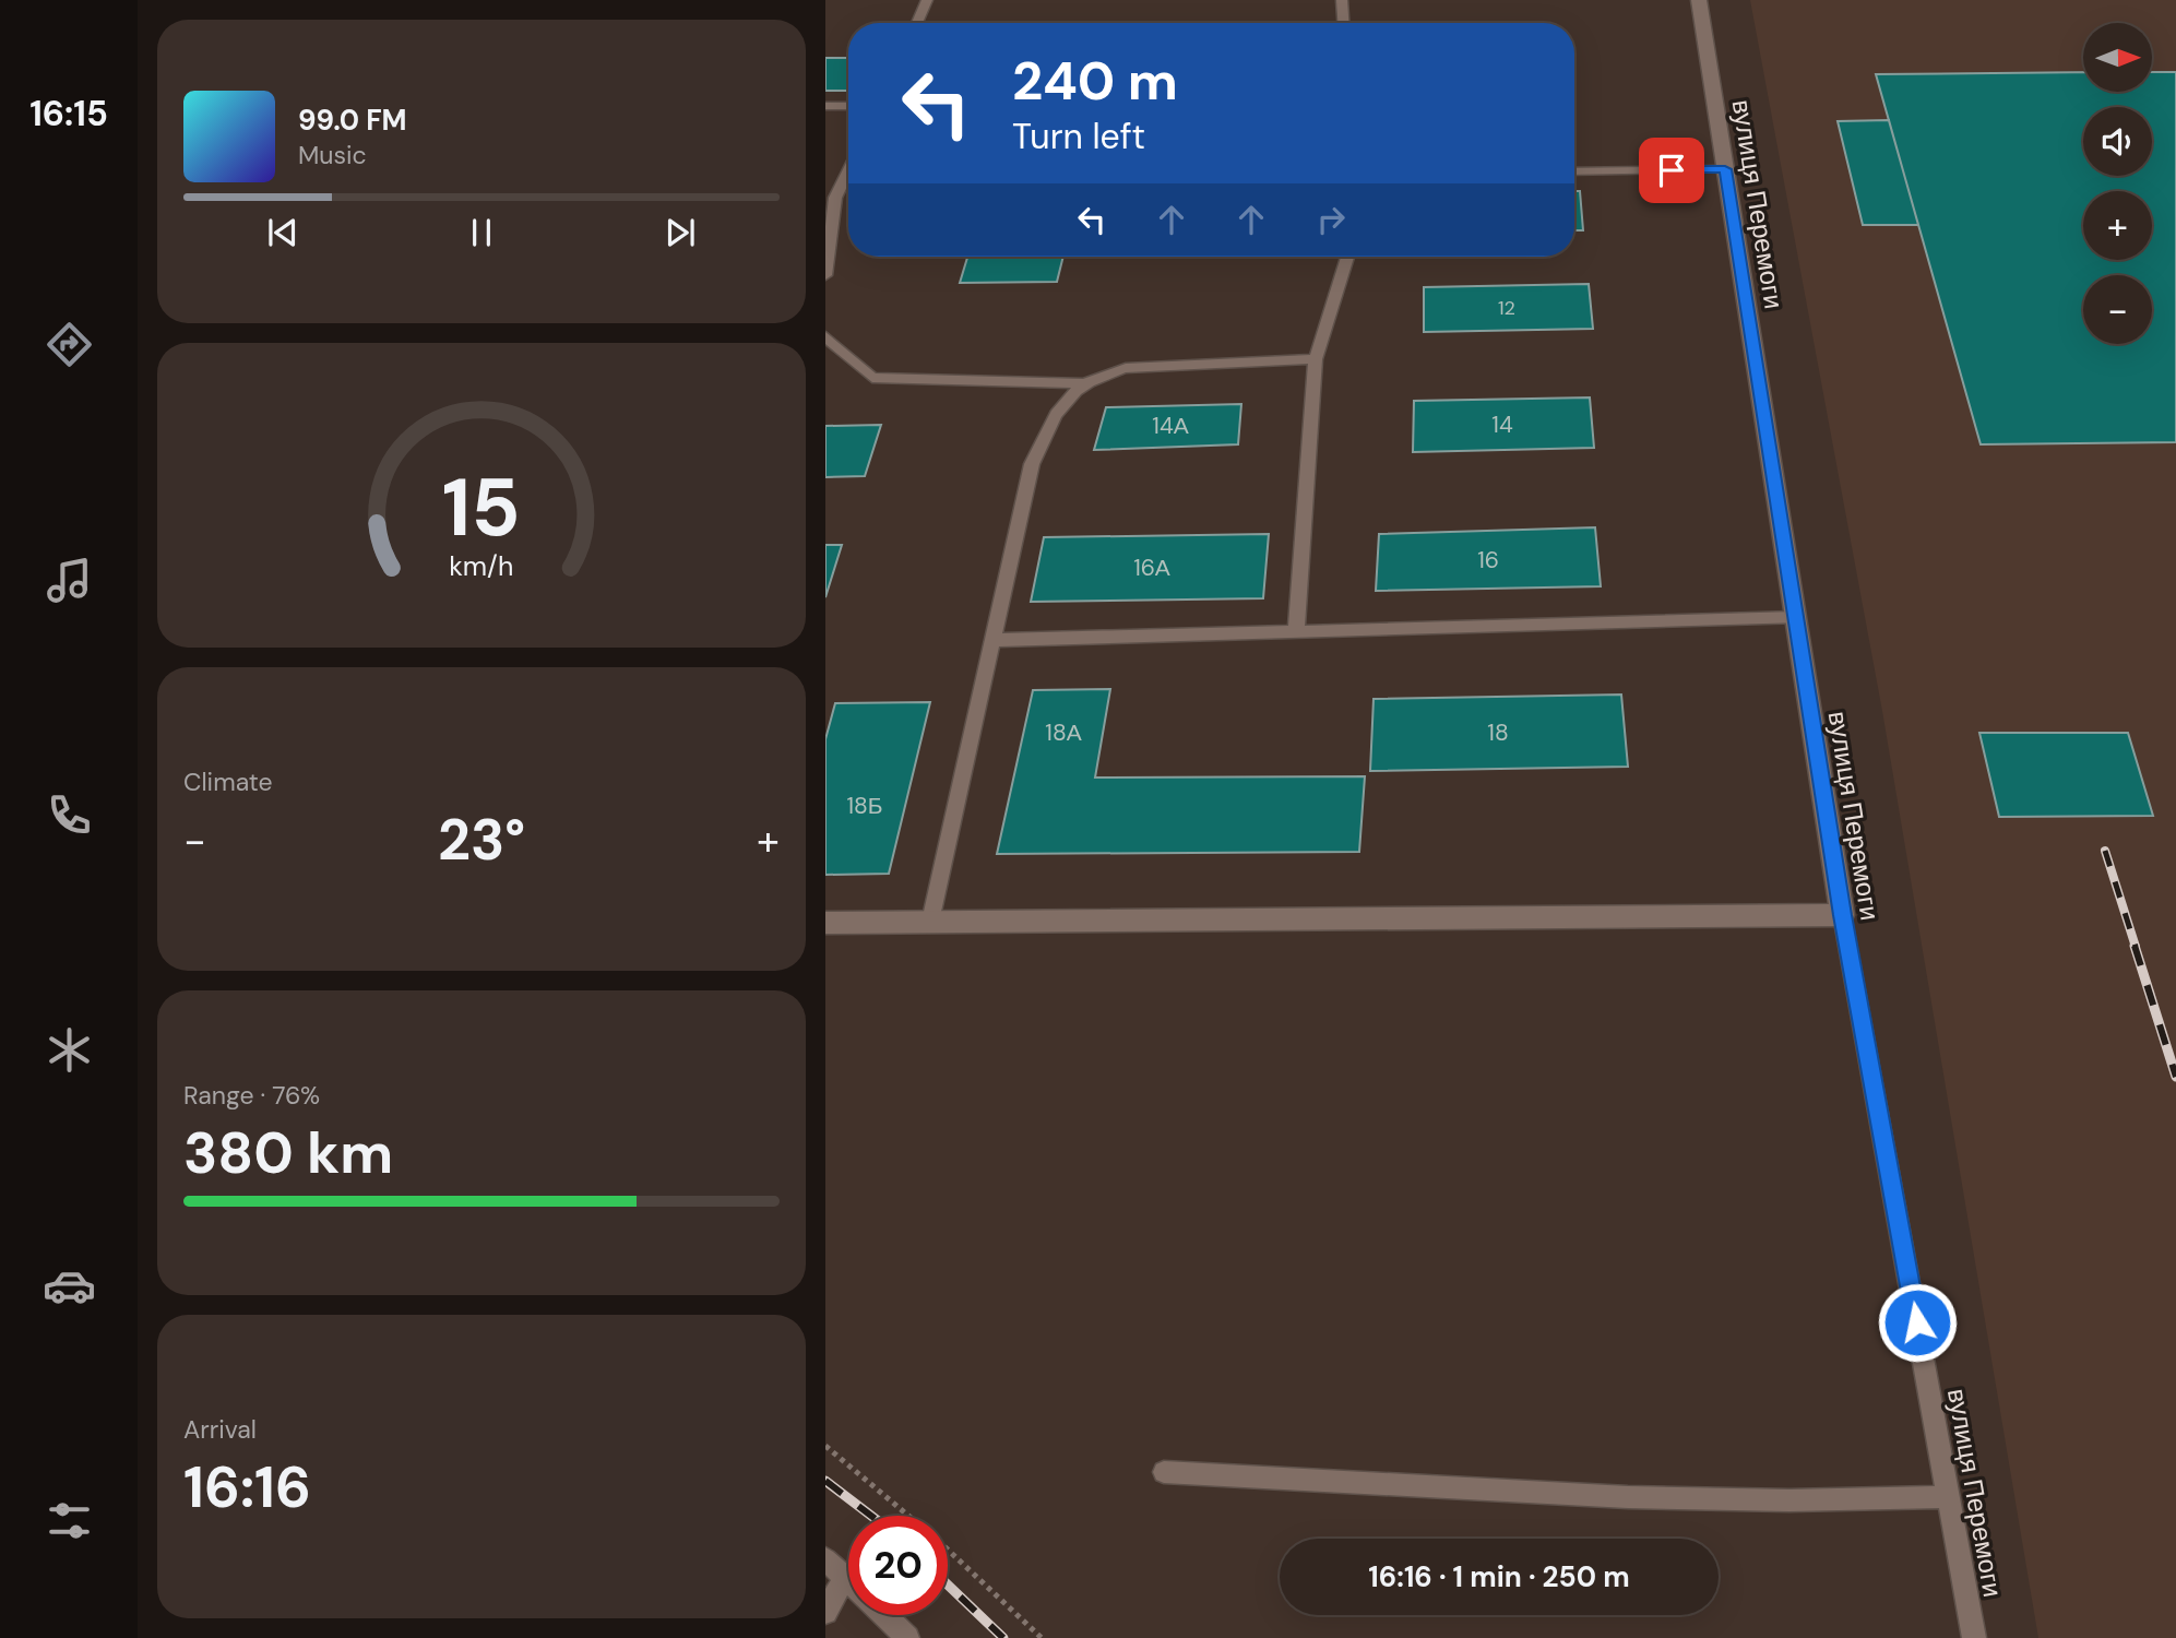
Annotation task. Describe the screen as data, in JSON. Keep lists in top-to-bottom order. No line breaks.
{"streets":{"street":["вулиця Перемоги"]},"house_numbers":["12","14","14А","16","16А","18А","18","18Б"],"north":"right","page":{"tabs":"16:15","map_buttons":["+","−"],"turn":["240 m","Turn left"],"song":["99.0 FM","Music"],"tile":["Climate",["Range · 76%","380 km"],["Arrival","16:16"]],"heat":["−","23°","+"],"limit":"20","trip":"16:16 · 1 min · 250 m","gauge":["15","km/h"]}}
